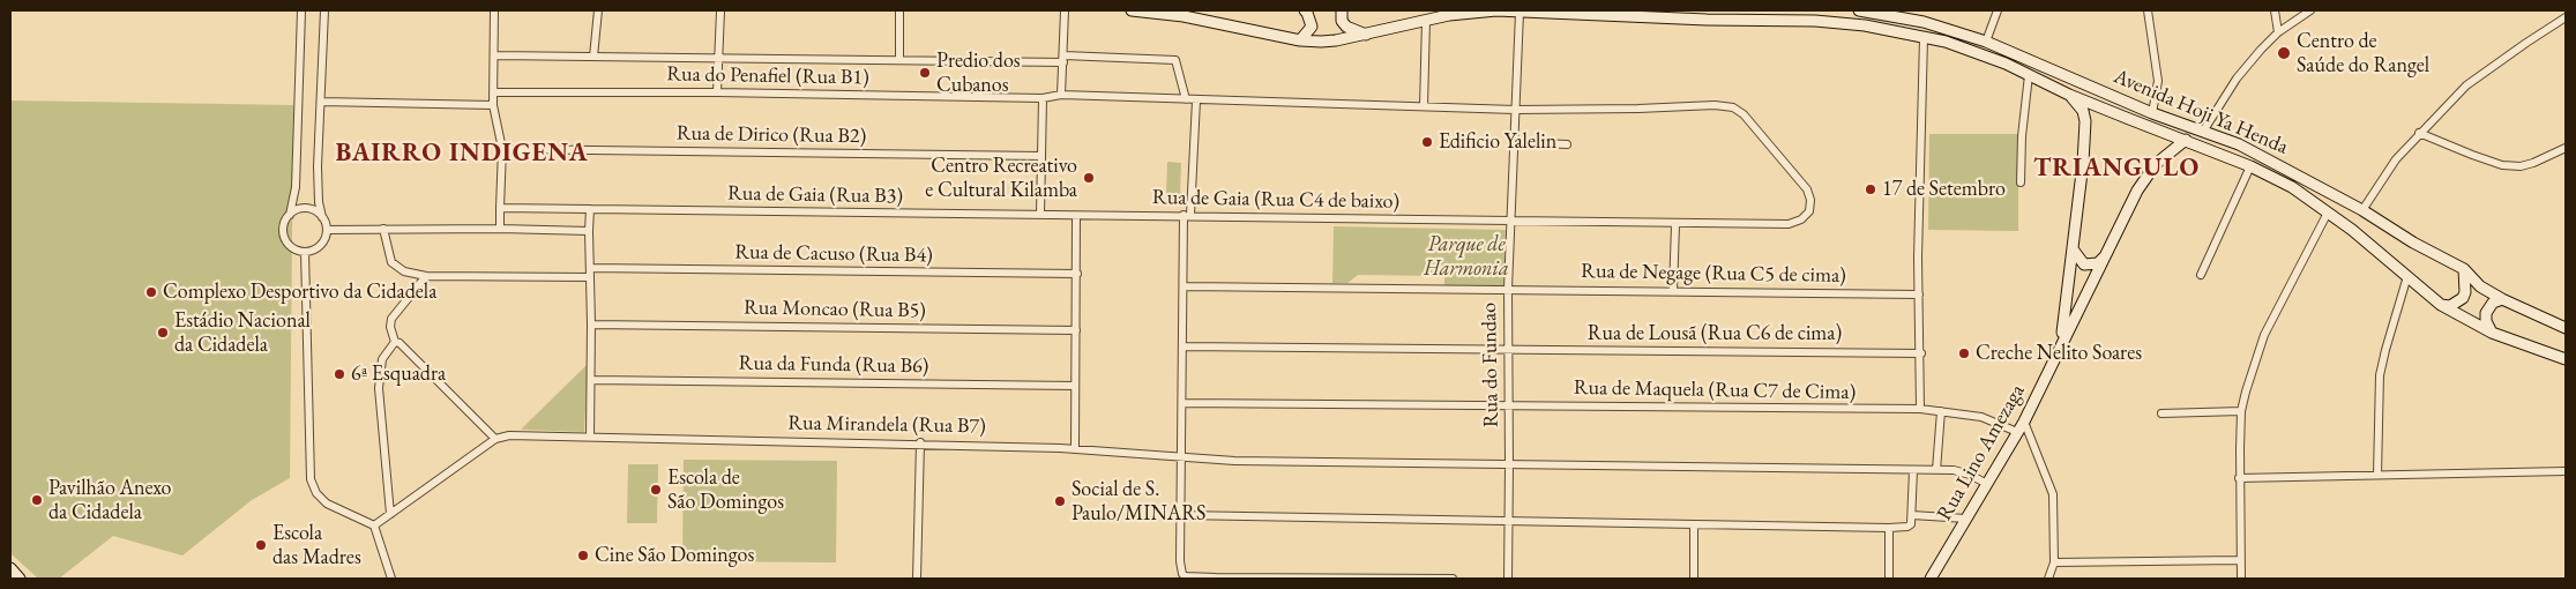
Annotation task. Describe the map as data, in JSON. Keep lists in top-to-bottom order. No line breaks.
{"streets":{"main road":["Avenida Hoji Ya Henda","Rua Lino Amezaga"],"street":["Rua do Penafiel (Rua B1)","Rua de Dirico (Rua B2)","Rua de Gaia (Rua B3)","Rua de Gaia (Rua C4 de baixo)","Rua de Cacuso (Rua B4)","Rua de Negage (Rua C5 de cima)","Rua Moncao (Rua B5)","Rua de Lousã (Rua C6 de cima)","Rua da Funda (Rua B6)","Rua do Fundao","Rua de Maquela (Rua C7 de Cima)","Rua Mirandela (Rua B7)"]},"crossings":[["Rua do Penafiel (Rua B1)","Rua de Gaia (Rua C4 de baixo)"],["Rua do Penafiel (Rua B1)","Rua do Fundao"],["Avenida Hoji Ya Henda","Rua do Fundao"],["Avenida Hoji Ya Henda","Rua Lino Amezaga"],["Rua de Gaia (Rua B3)","Rua de Gaia (Rua C4 de baixo)"],["Rua de Gaia (Rua C4 de baixo)","Rua do Fundao"],["Rua de Negage (Rua C5 de cima)","Rua do Fundao"],["Rua de Lousã (Rua C6 de cima)","Rua do Fundao"],["Rua do Fundao","Rua de Maquela (Rua C7 de Cima)"],["Rua do Fundao","Rua Mirandela (Rua B7)"],["Rua de Maquela (Rua C7 de Cima)","Rua Lino Amezaga"],["Rua Mirandela (Rua B7)","Rua Lino Amezaga"]],"districts":["BAIRRO INDIGENA","TRIANGULO"],"parks":["Parque de Harmonia"],"places":["Centro de Saúde do Rangel","Predio dos Cubanos","Edificio Yalelin","Centro Recreativo e Cultural Kilamba","17 de Setembro","Complexo Desportivo da Cidadela","Estádio Nacional da Cidadela","Creche Nelito Soares","6ª Esquadra","Escola de São Domingos","Pavilhão Anexo da Cidadela","Social de S. Paulo/MINARS","Escola das Madres","Cine São Domingos"]}
